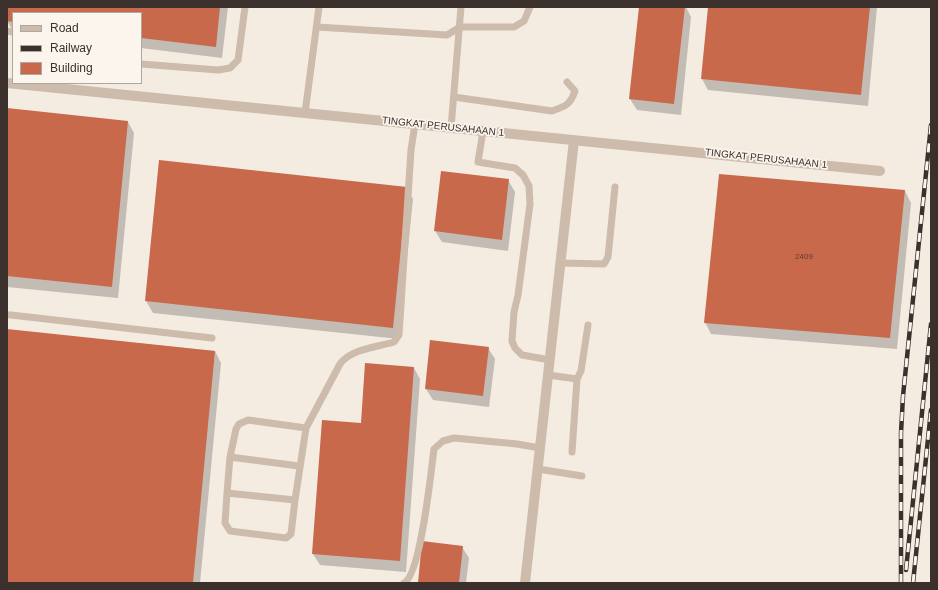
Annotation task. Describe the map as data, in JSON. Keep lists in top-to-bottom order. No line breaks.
{"streets":{"street":["TINGKAT PERUSAHAAN 1"]},"house_numbers":["2409"],"legend":["Road","Railway","Building"]}
